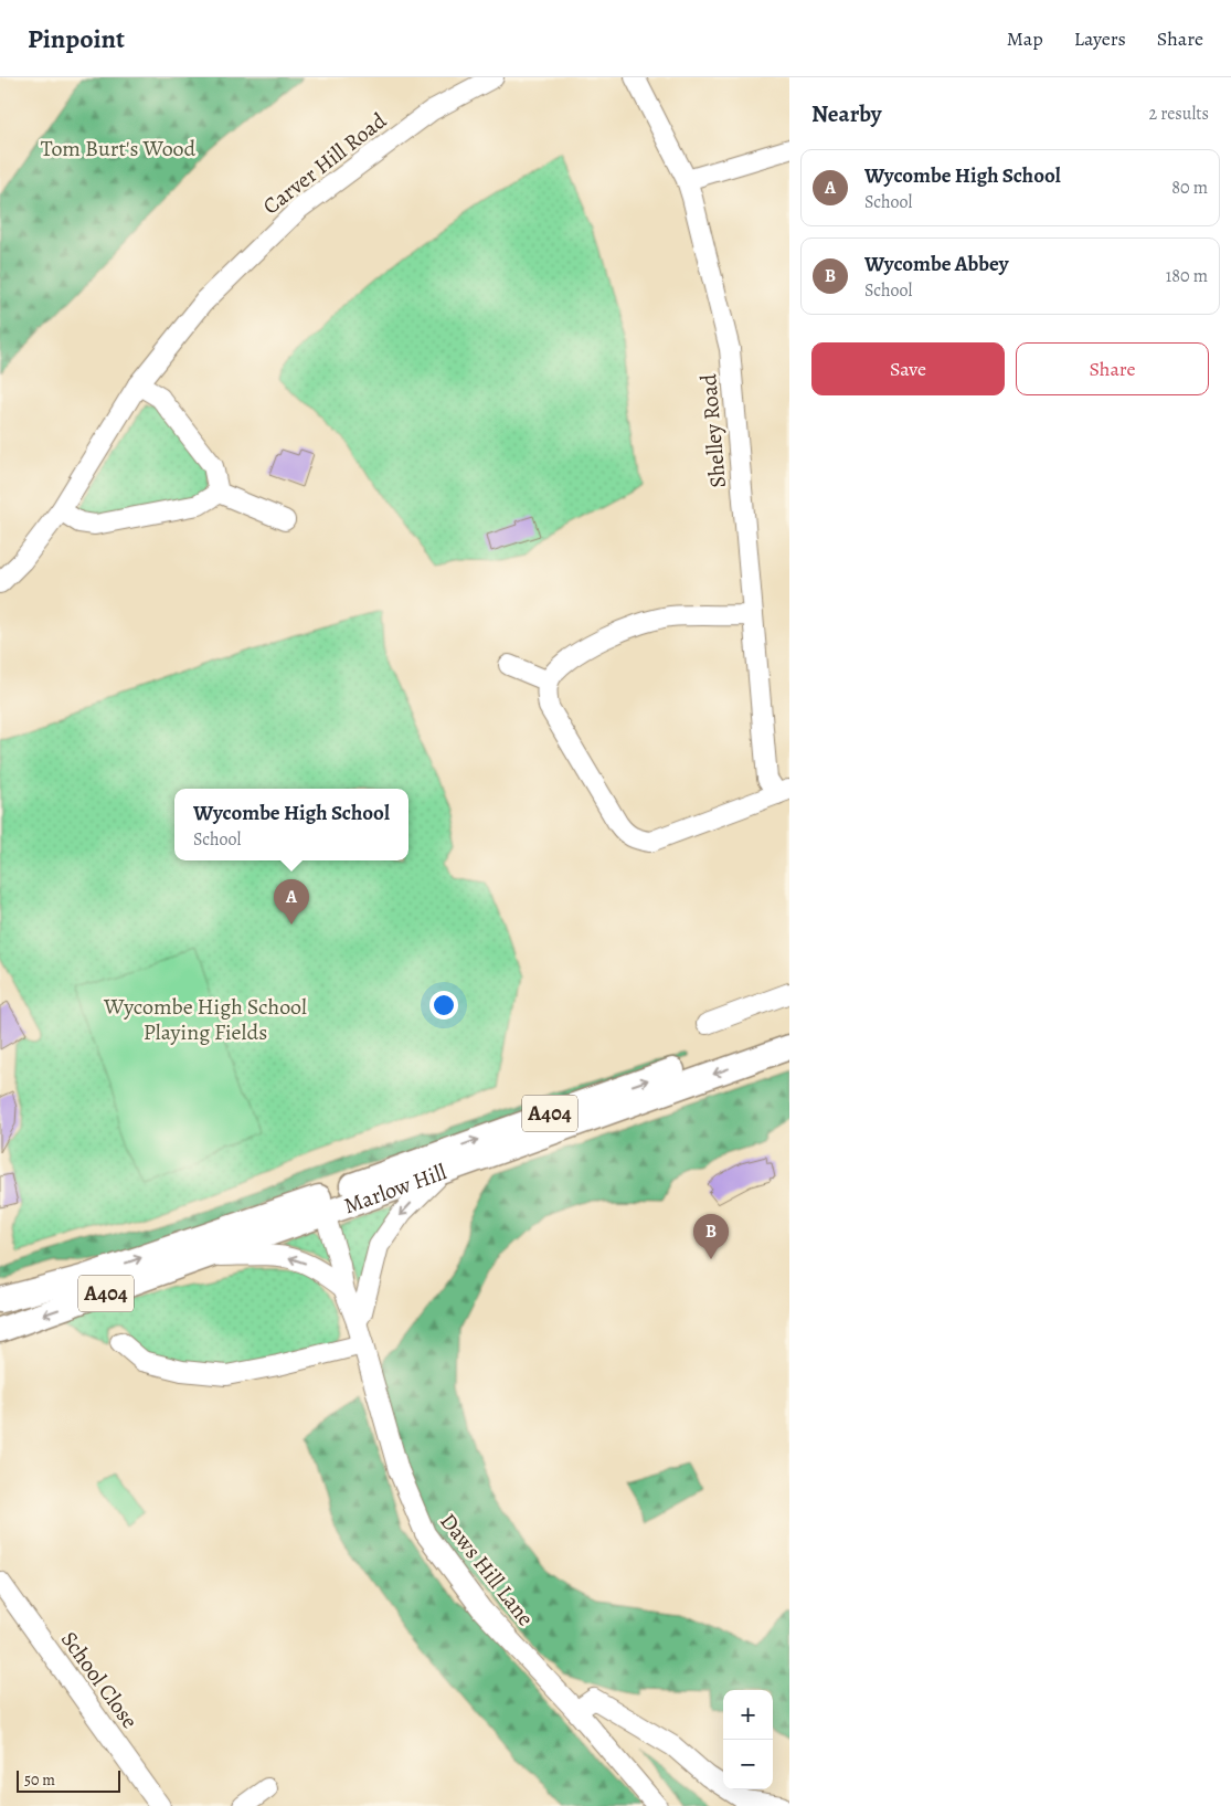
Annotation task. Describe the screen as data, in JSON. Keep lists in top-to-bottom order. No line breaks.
{"streets":{"main road":["A404","Marlow Hill"],"street":["Carver Hill Road","Shelley Road","Daws Hill Lane","School Close"]},"crossings":[["Marlow Hill","Daws Hill Lane"]],"parks":["Tom Burt's Wood","Wycombe High School Playing Fields"],"scale_bar":"50 m","page":{"header":"Pinpoint","nav":["Map","Layers","Share"],"heading":["Nearby","2 results"],"list":[{"mark":"A","name":"Wycombe High School","note":"School","value":"80 m"},{"mark":"B","name":"Wycombe Abbey","note":"School","value":"180 m"}],"buttons":["Save","Share"],"popup":["Wycombe High School","School"],"pins":["A","B"],"map_buttons":["+","−"],"scale":"50 m"}}
